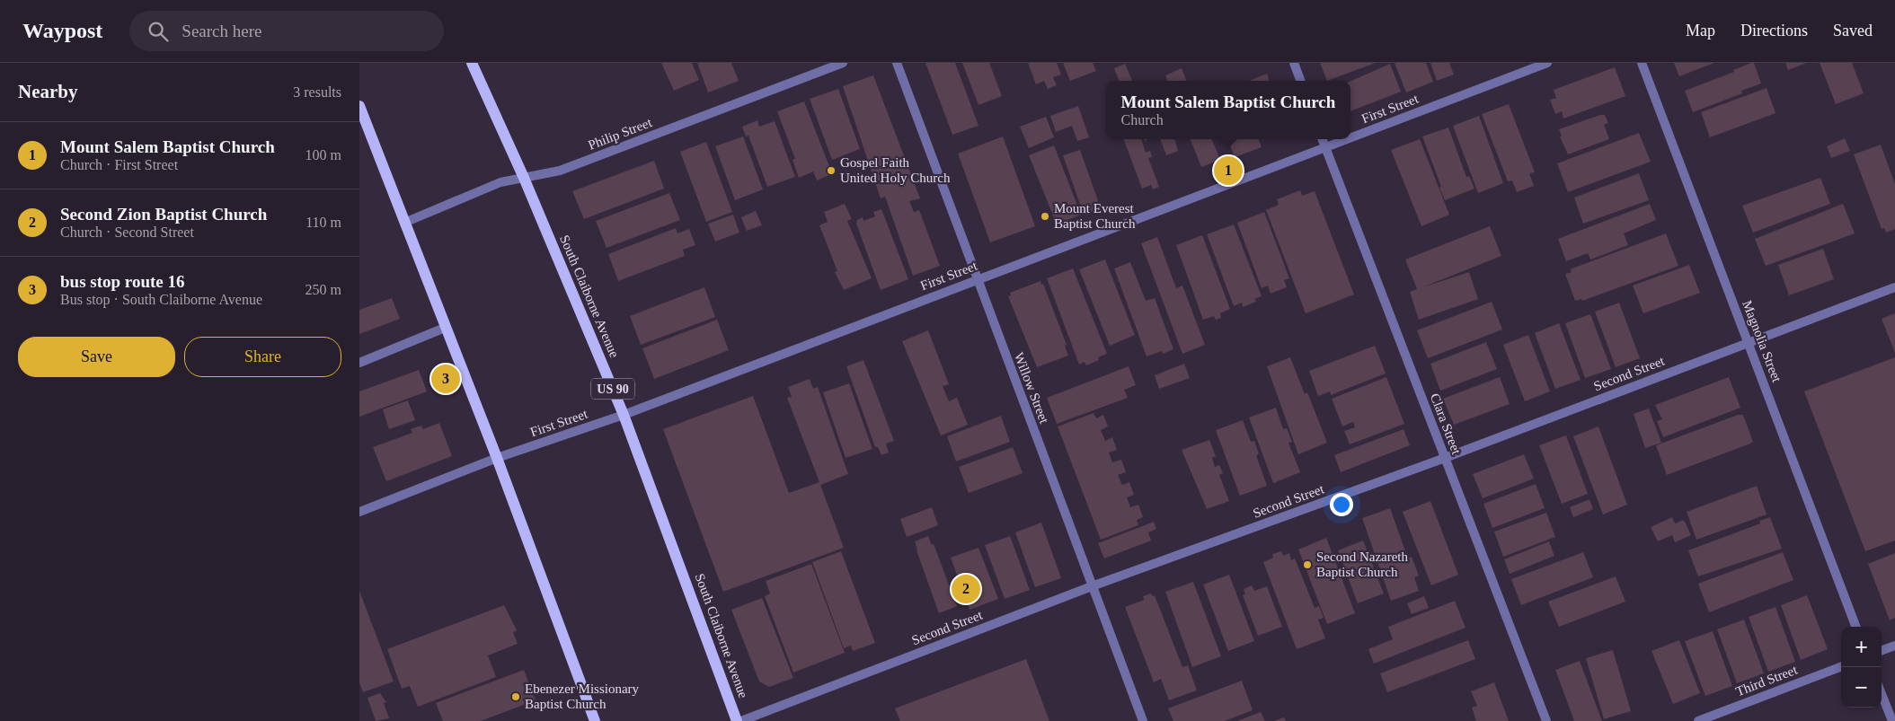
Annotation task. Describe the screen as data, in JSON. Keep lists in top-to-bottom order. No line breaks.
{"streets":{"main road":["South Claiborne Avenue","US 90"],"street":["First Street","Philip Street","Magnolia Street","Second Street","Willow Street","Clara Street","Third Street"]},"crossings":[["First Street","South Claiborne Avenue"],["First Street","Willow Street"],["First Street","Clara Street"],["Philip Street","South Claiborne Avenue"],["Magnolia Street","Second Street"],["Second Street","Willow Street"],["Second Street","Clara Street"]],"places":["Gospel Faith United Holy Church","Mount Everest Baptist Church","Second Nazareth Baptist Church","Ebenezer Missionary Baptist Church"],"page":{"header":"Waypost","search":"Search here","nav":["Map","Directions","Saved"],"heading":["Nearby","3 results"],"popup":["Mount Salem Baptist Church","Church"],"list":[{"mark":"1","name":"Mount Salem Baptist Church","note":"Church · First Street","value":"100 m"},{"mark":"2","name":"Second Zion Baptist Church","note":"Church · Second Street","value":"110 m"},{"mark":"3","name":"bus stop route 16","note":"Bus stop · South Claiborne Avenue","value":"250 m"}],"pins":["1","3","2"],"buttons":["Save","Share"],"map_buttons":["+","−"]}}
